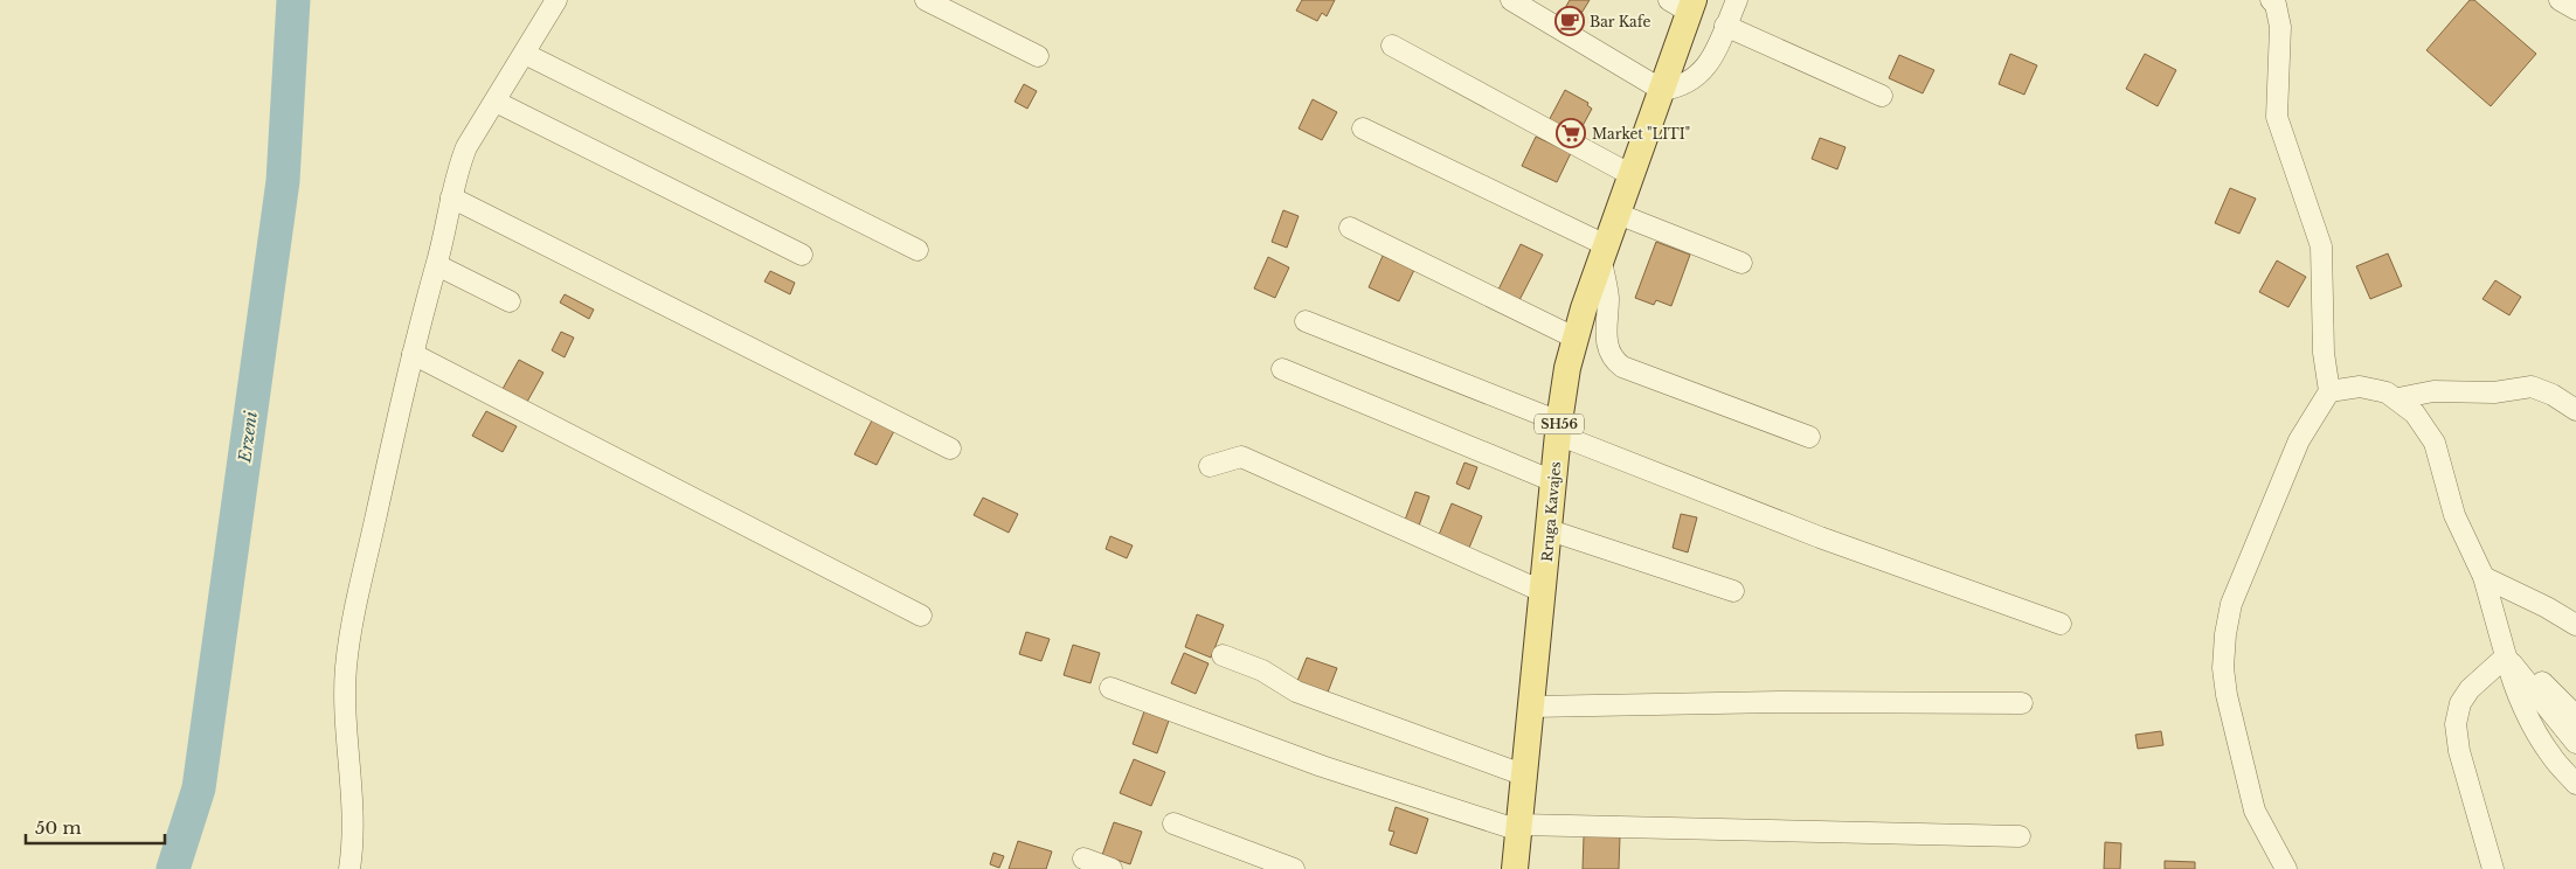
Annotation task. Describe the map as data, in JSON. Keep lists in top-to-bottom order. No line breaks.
{"streets":{"main road":["SH56","Rruga Kavajes"]},"water":["Erzeni"],"places":{"cafe":["Bar Kafe"],"supermarket":["Market \"LITI\""]},"scale_bar":"50 m"}
